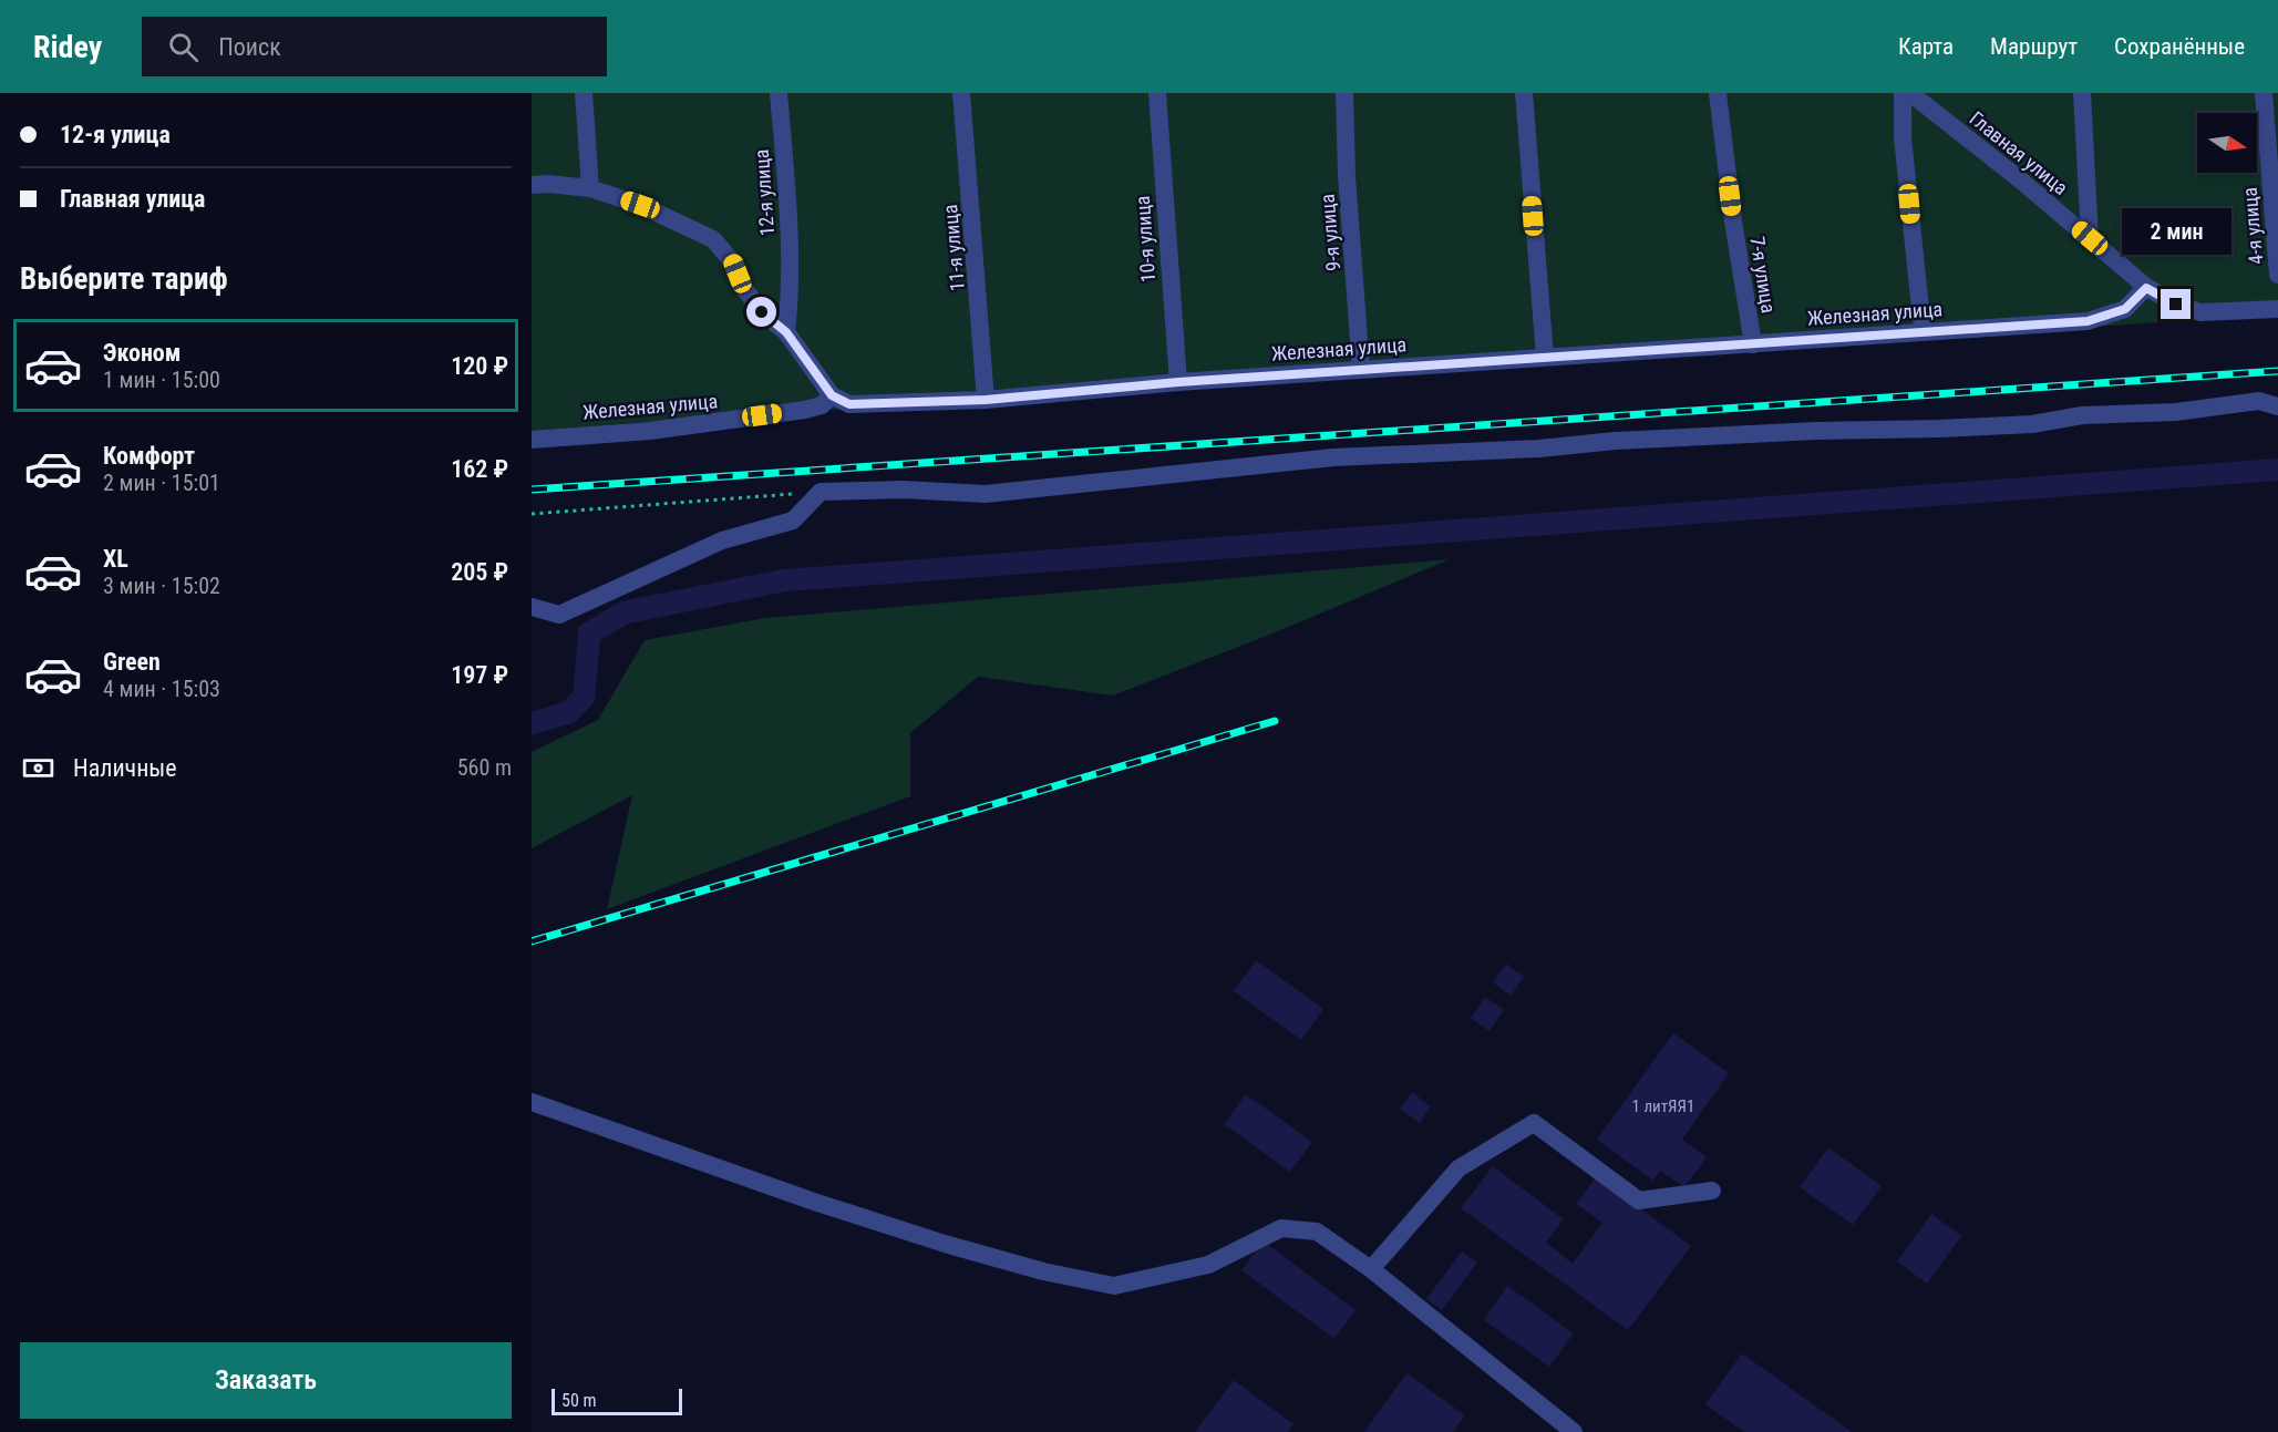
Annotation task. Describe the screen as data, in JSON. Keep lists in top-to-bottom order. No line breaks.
{"streets":{"street":["Главная улица","12-я улица","4-я улица","9-я улица","10-я улица","11-я улица","7-я улица","Железная улица"]},"crossings":[["Главная улица","Железная улица"],["9-я улица","Железная улица"],["10-я улица","Железная улица"],["11-я улица","Железная улица"],["7-я улица","Железная улица"]],"house_numbers":["1 литЯЯ1"],"scale_bar":"50 m","north":"right","page":{"header":"Ridey","search":"Поиск","nav":["Карта","Маршрут","Сохранённые"],"banner":["12-я улица","Главная улица"],"bubble":"2 мин","heading":"Выберите тариф","list":[{"name":"Эконом","note":"1 мин · 15:00","value":"120 ₽"},{"name":"Комфорт","note":"2 мин · 15:01","value":"162 ₽"},{"name":"XL","note":"3 мин · 15:02","value":"205 ₽"},{"name":"Green","note":"4 мин · 15:03","value":"197 ₽"}],"pay":["Наличные","560 m"],"buttons":"Заказать","scale":"50 m"}}
